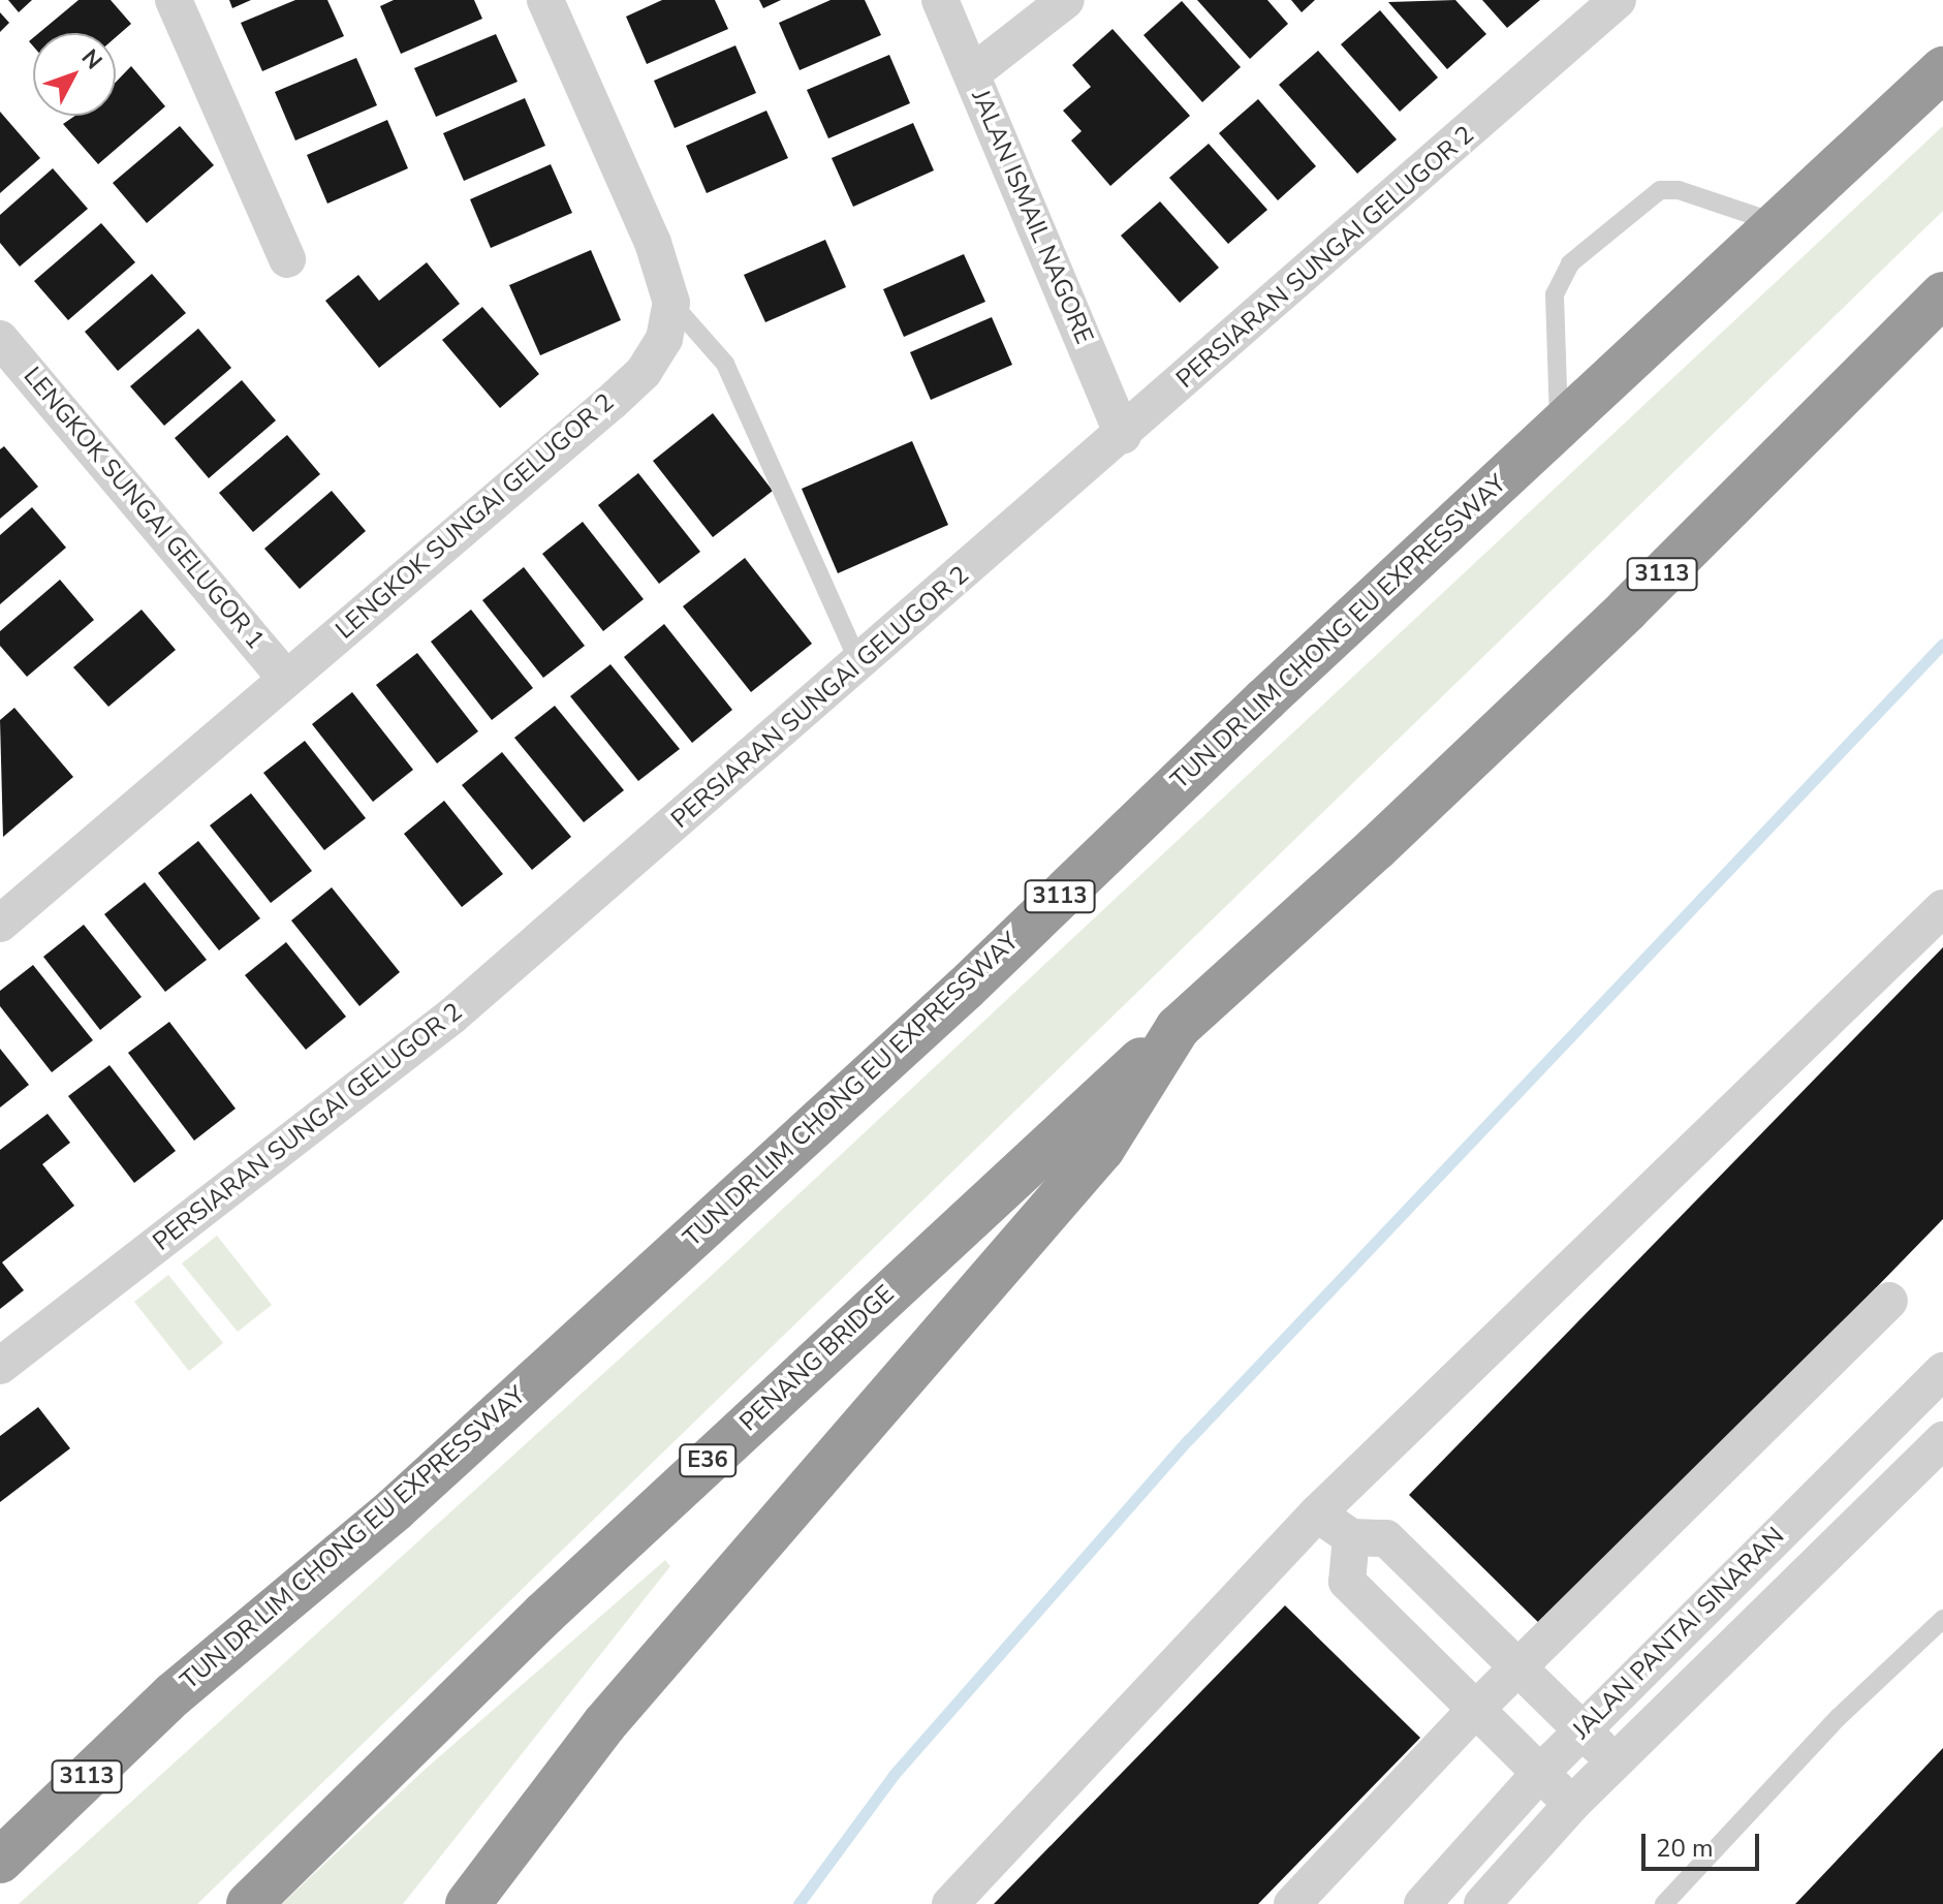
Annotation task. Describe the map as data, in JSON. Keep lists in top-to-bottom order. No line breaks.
{"streets":{"highway":["3113","TUN DR LIM CHONG EU EXPRESSWAY","PENANG BRIDGE","E36"],"street":["JALAN ISMAIL NAGORE","PERSIARAN SUNGAI GELUGOR 2","LENGKOK SUNGAI GELUGOR 1","LENGKOK SUNGAI GELUGOR 2","JALAN PANTAI SINARAN"]},"crossings":[["JALAN ISMAIL NAGORE","PERSIARAN SUNGAI GELUGOR 2"],["LENGKOK SUNGAI GELUGOR 1","LENGKOK SUNGAI GELUGOR 2"],["3113","PENANG BRIDGE"]],"scale_bar":"20 m","north":"top right"}
